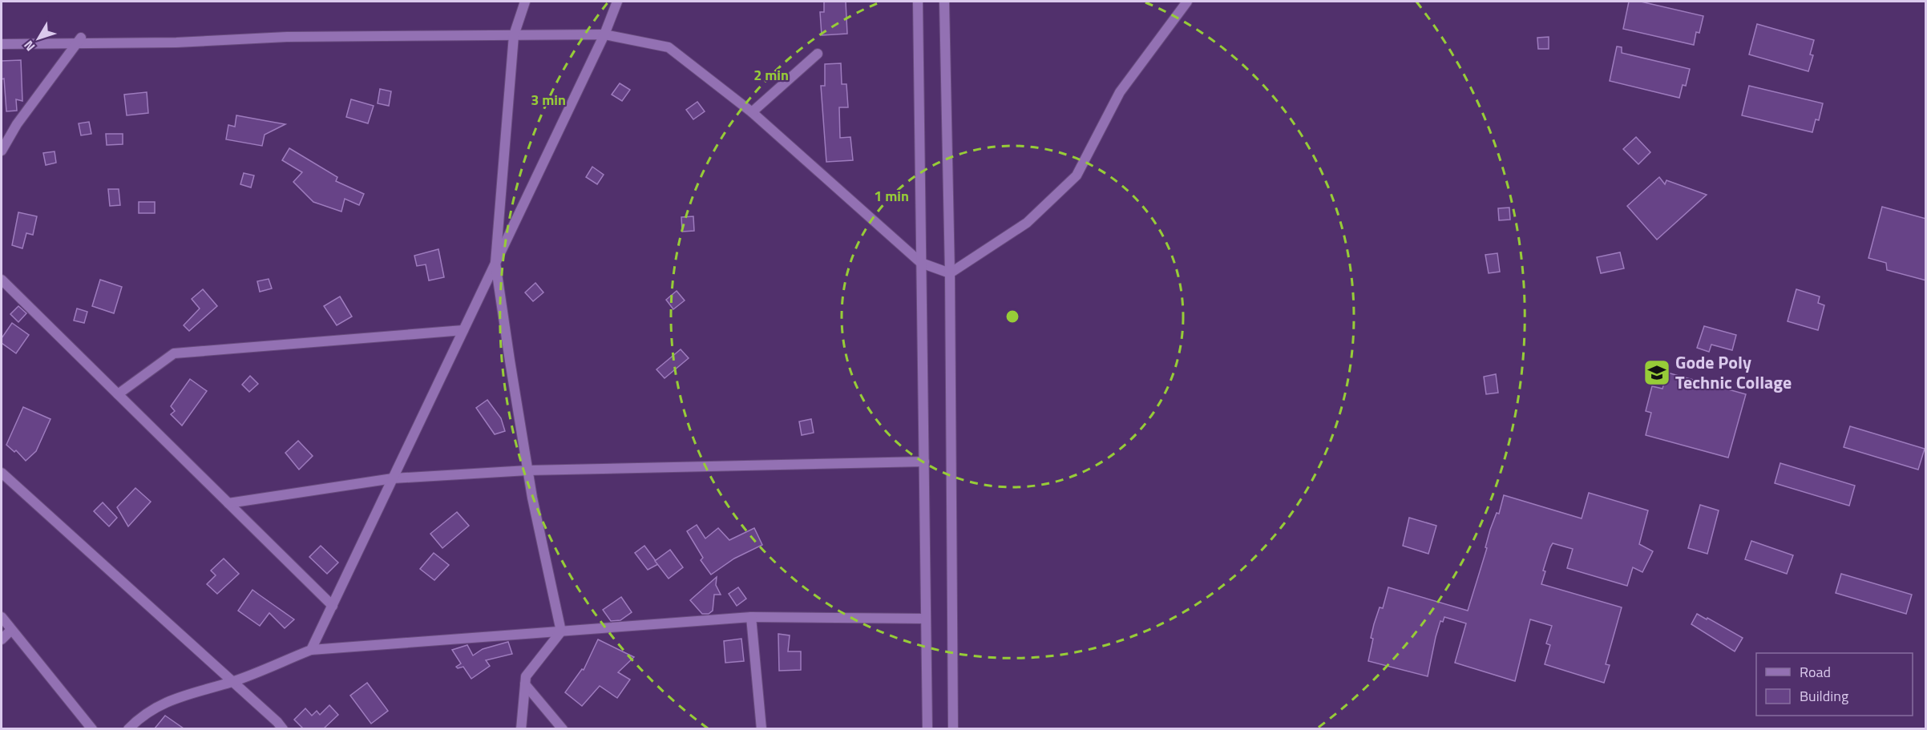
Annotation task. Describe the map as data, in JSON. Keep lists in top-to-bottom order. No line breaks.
{"places":{"school or university":["Gode Poly Technic Collage"]},"legend":["Road","Building"],"north":"bottom left","rings":["2 min","3 min","1 min"]}
